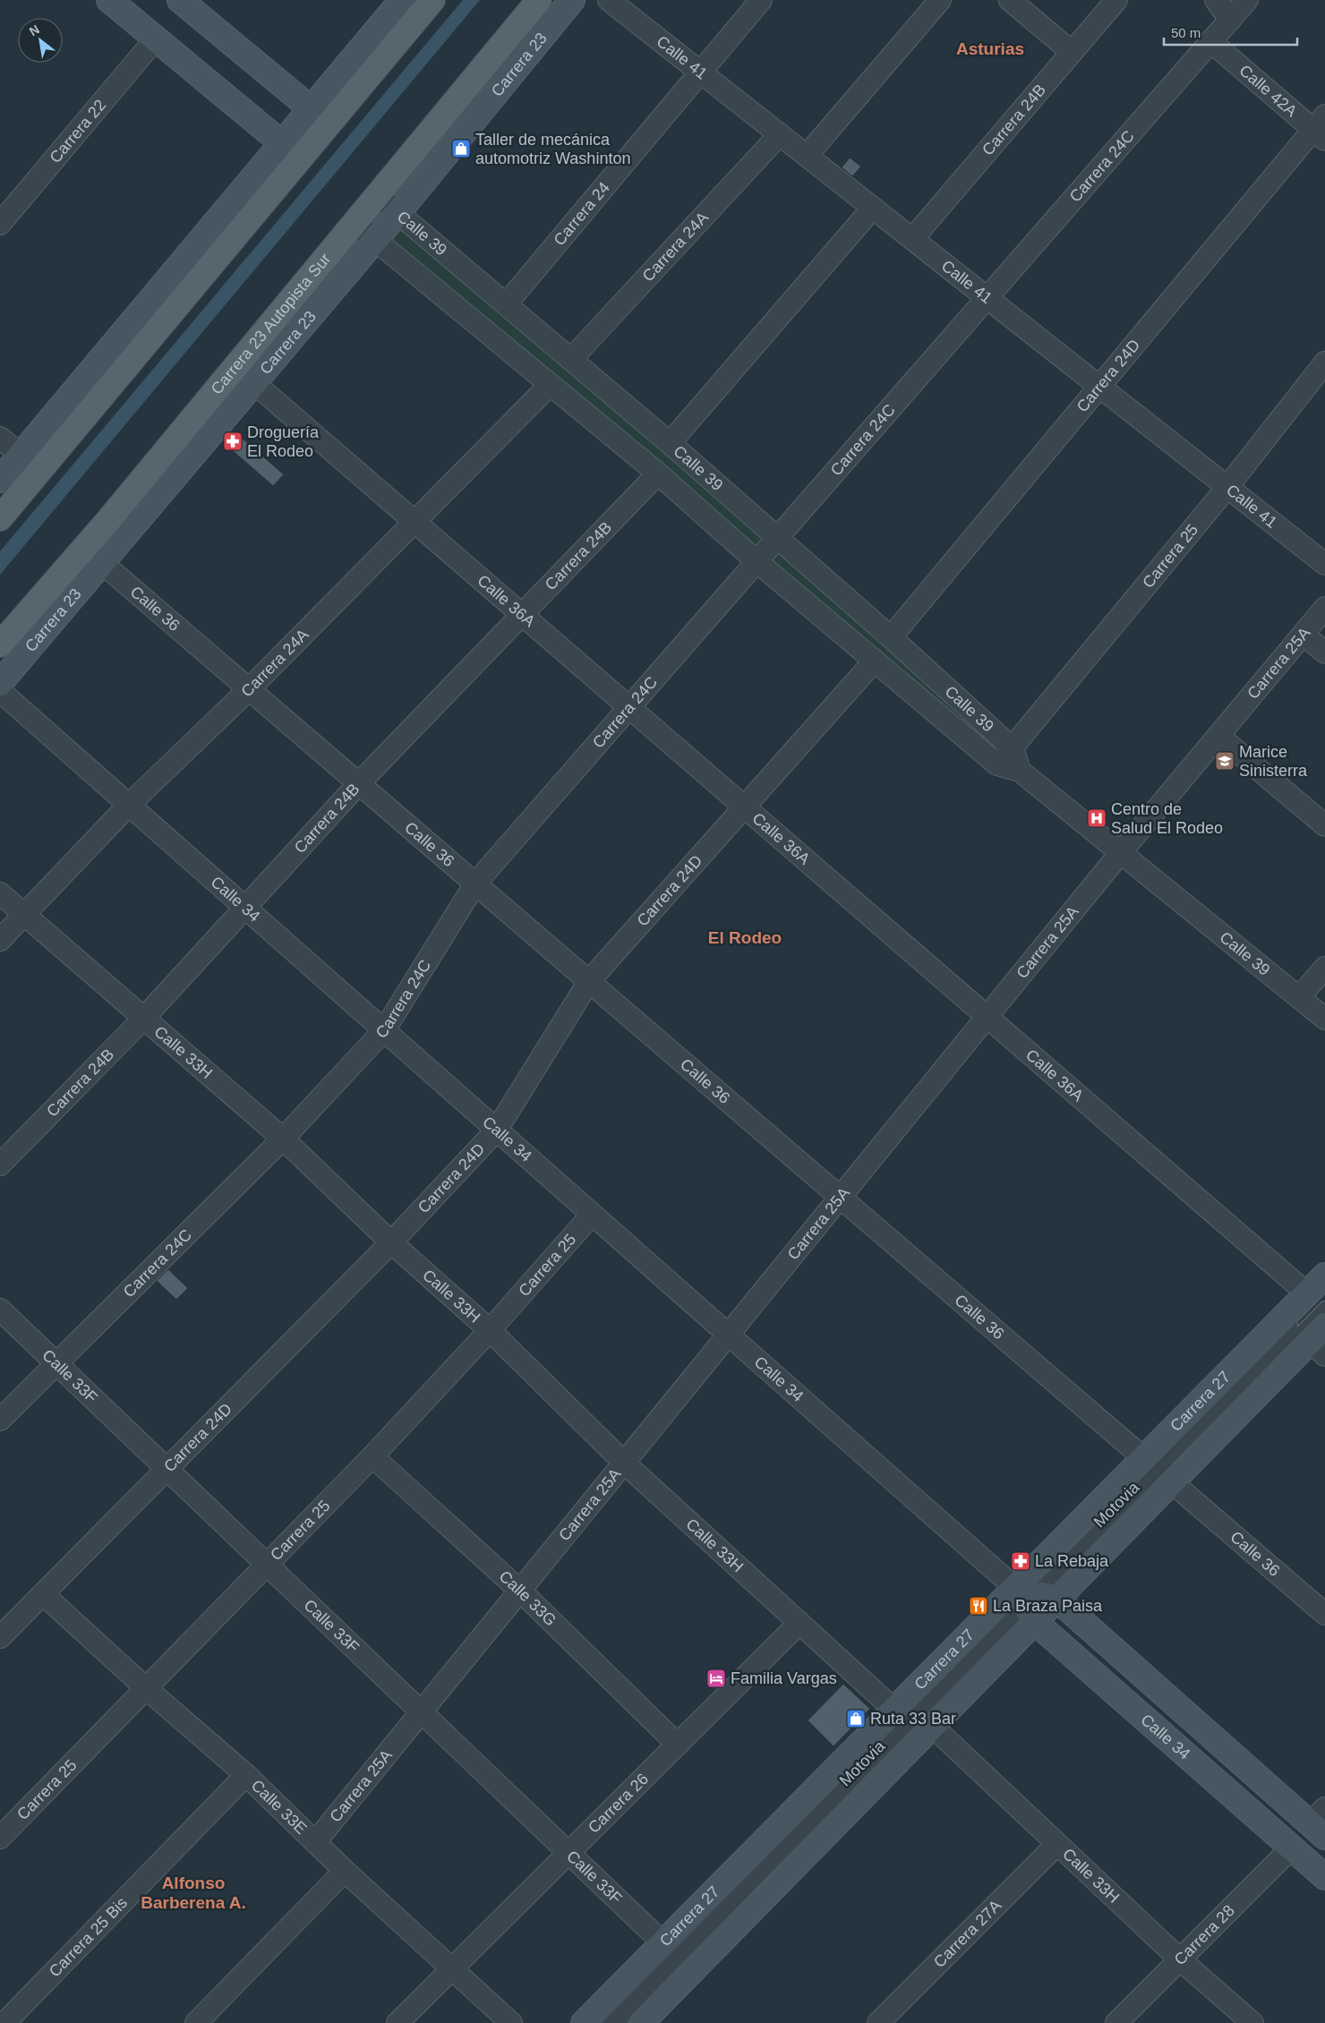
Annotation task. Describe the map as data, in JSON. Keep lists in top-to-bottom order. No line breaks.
{"streets":{"main road":["Carrera 23 Autopista Sur"],"street":["Calle 41","Carrera 23","Calle 42A","Carrera 24B","Carrera 22","Carrera 24C","Carrera 24","Calle 39","Carrera 24A","Carrera 24D","Carrera 25","Calle 36A","Calle 36","Carrera 25A","Calle 34","Calle 33H","Calle 33F","Carrera 27","Calle 33G","Carrera 26","Calle 33E","Carrera 27A","Carrera 28","Carrera 25 Bis"],"lane":["Motovia"]},"crossings":[["Calle 41","Carrera 24B"],["Calle 41","Carrera 24C"],["Calle 41","Carrera 24"],["Calle 41","Carrera 24A"],["Calle 41","Carrera 24D"],["Calle 41","Carrera 25"],["Carrera 23","Calle 39"],["Carrera 23","Calle 36A"],["Carrera 23","Calle 36"],["Calle 42A","Carrera 24C"],["Calle 42A","Carrera 24D"],["Carrera 24B","Calle 39"],["Carrera 24B","Calle 36A"],["Carrera 24B","Calle 36"],["Carrera 24B","Calle 34"],["Carrera 24B","Calle 33H"],["Carrera 24C","Calle 39"],["Carrera 24C","Calle 36A"],["Carrera 24C","Calle 36"],["Carrera 24C","Calle 34"],["Carrera 24C","Calle 33H"],["Carrera 24C","Calle 33F"],["Carrera 24","Calle 39"],["Calle 39","Carrera 24A"],["Calle 39","Carrera 23 Autopista Sur"],["Calle 39","Carrera 24D"],["Calle 39","Carrera 25"],["Calle 39","Carrera 25A"],["Carrera 24A","Calle 36A"],["Carrera 24A","Calle 36"],["Carrera 24A","Calle 34"],["Carrera 24A","Calle 33H"],["Carrera 23 Autopista Sur","Calle 36"],["Carrera 24D","Calle 36A"],["Carrera 24D","Calle 36"],["Carrera 24D","Calle 34"],["Carrera 24D","Calle 33H"],["Carrera 24D","Calle 33F"],["Carrera 24D","Calle 33E"],["Carrera 25","Calle 34"],["Carrera 25","Calle 33H"],["Carrera 25","Calle 33F"],["Carrera 25","Calle 33G"],["Carrera 25","Calle 33E"],["Calle 36A","Carrera 25A"],["Calle 36A","Carrera 27"],["Calle 36","Carrera 25A"],["Calle 36","Carrera 27"],["Carrera 25A","Calle 34"],["Carrera 25A","Calle 33H"],["Carrera 25A","Calle 33F"],["Carrera 25A","Calle 33G"],["Carrera 25A","Calle 33E"],["Calle 34","Carrera 27"],["Calle 34","Motovia"],["Calle 34","Carrera 28"],["Calle 33H","Carrera 27"],["Calle 33H","Carrera 26"],["Calle 33H","Carrera 27A"],["Calle 33H","Carrera 28"],["Calle 33F","Carrera 27"],["Calle 33F","Carrera 26"],["Carrera 27","Motovia"],["Calle 33G","Carrera 26"],["Carrera 26","Calle 33E"],["Calle 33E","Carrera 25 Bis"]],"districts":["Asturias","El Rodeo","Alfonso Barberena A."],"places":{"shop":["Taller de mecánica automotriz Washinton","Ruta 33 Bar"],"pharmacy":["Droguería El Rodeo","La Rebaja"],"school or university":["Marice Sinisterra"],"hospital":["Centro de Salud El Rodeo"],"restaurant":["La Braza Paisa"],"hotel":["Familia Vargas"]},"scale_bar":"50 m","north":"top left"}
